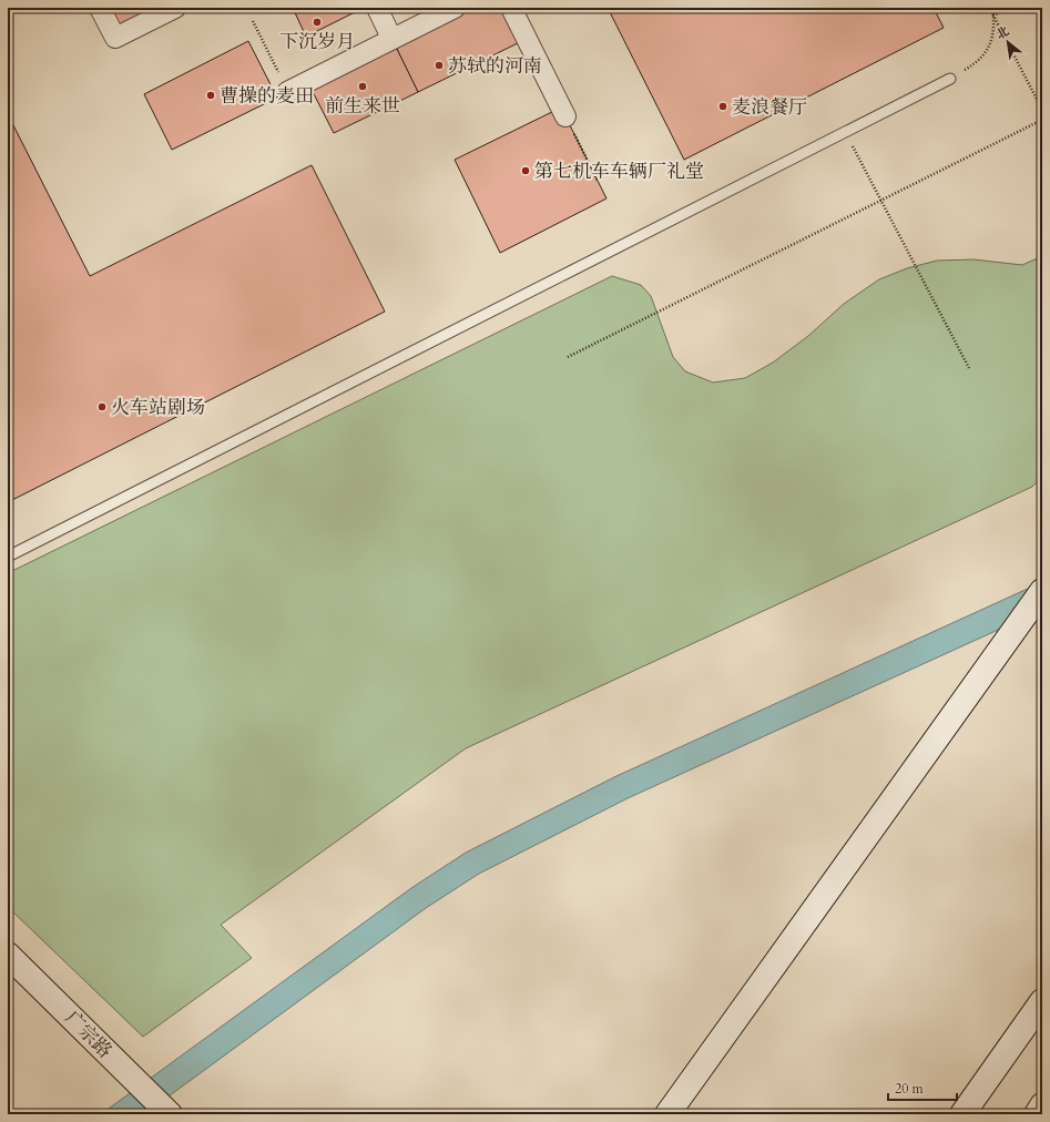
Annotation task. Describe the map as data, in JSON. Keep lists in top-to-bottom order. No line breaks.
{"streets":{"street":["广宗路"]},"places":["下沉岁月","苏轼的河南","前生来世","曹操的麦田","麦浪餐厅","第七机车车辆厂礼堂","火车站剧场"],"scale_bar":"20 m","north":"top left"}
